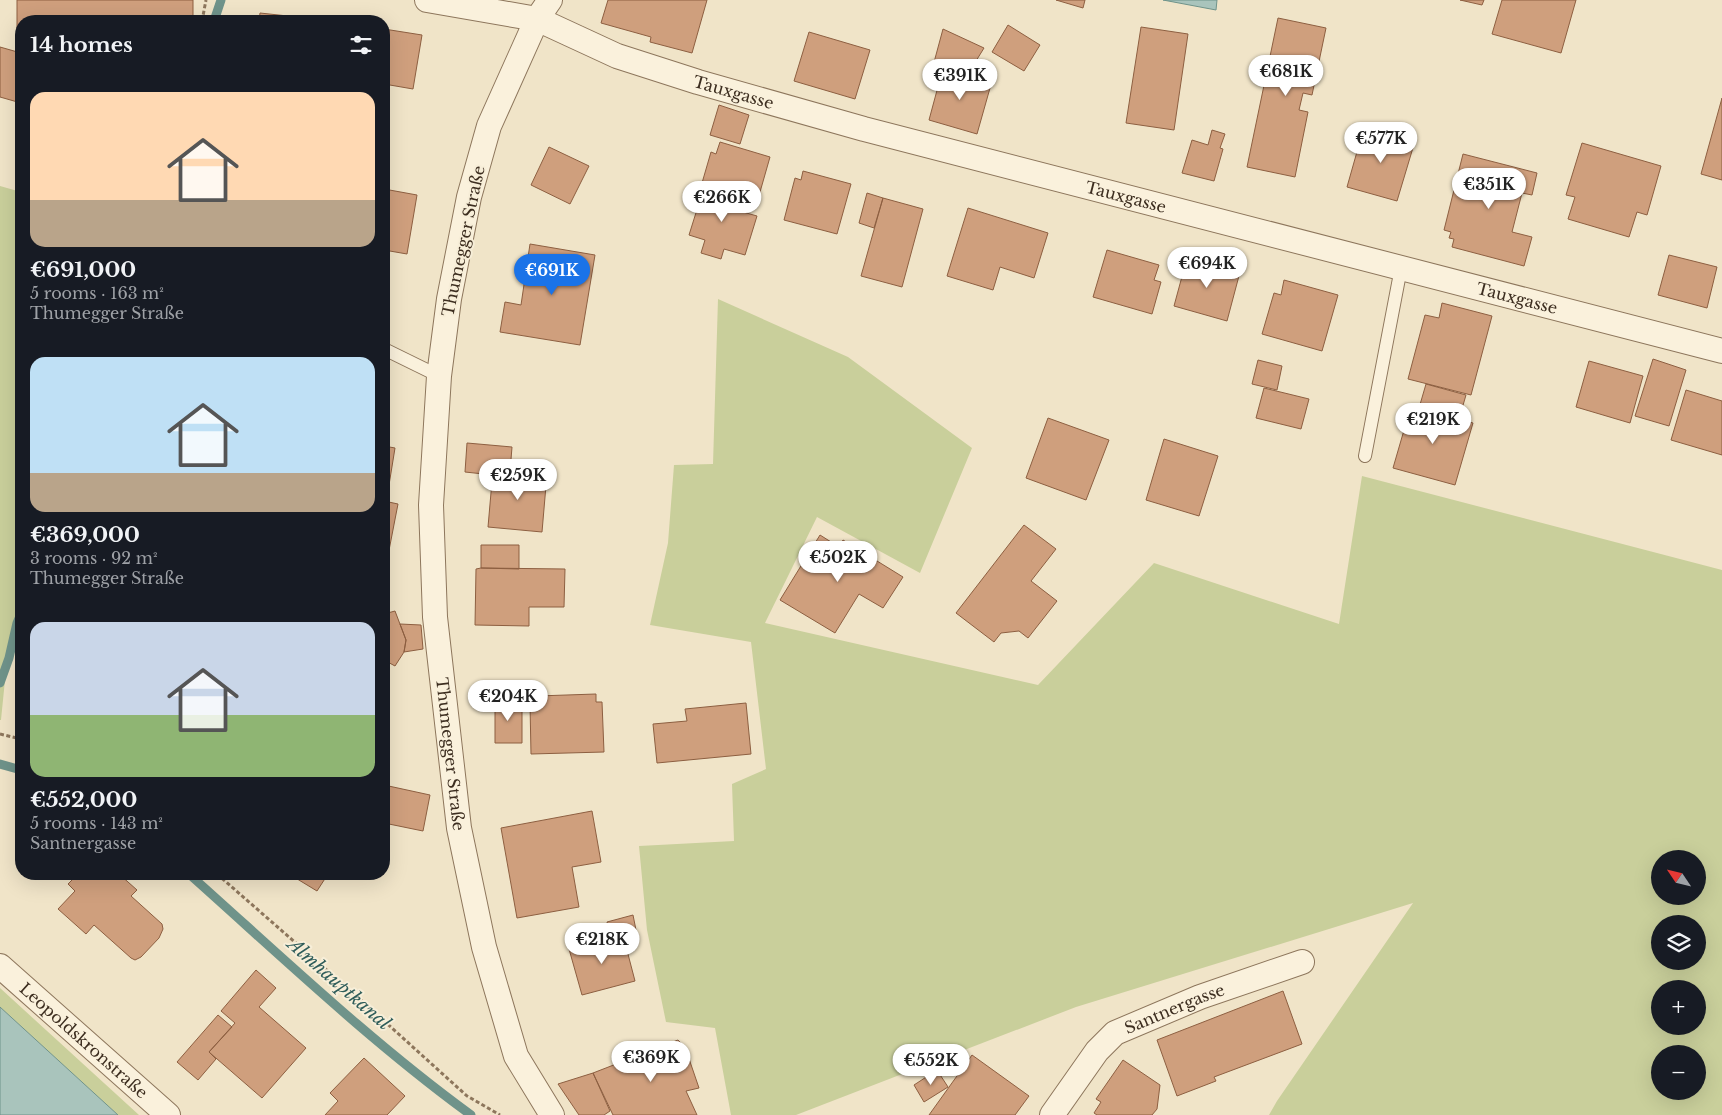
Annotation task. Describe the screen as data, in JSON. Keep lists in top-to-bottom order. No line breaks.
{"streets":{"street":["Tauxgasse","Thumegger Straße","Santnergasse","Leopoldskronstraße"]},"crossings":[["Tauxgasse","Thumegger Straße"]],"water":["Almhauptkanal"],"north":"top left","page":{"heading":"14 homes","price":["€681K","€391K","€577K","€351K","€266K","€694K","€691K","€219K","€259K","€502K","€204K","€218K","€369K","€552K"],"list":[{"name":"€691,000","note":"5 rooms · 163 m² · Thumegger Straße"},{"name":"€369,000","note":"3 rooms · 92 m² · Thumegger Straße"},{"name":"€552,000","note":"5 rooms · 143 m² · Santnergasse"}],"map_buttons":["+","−"]}}
